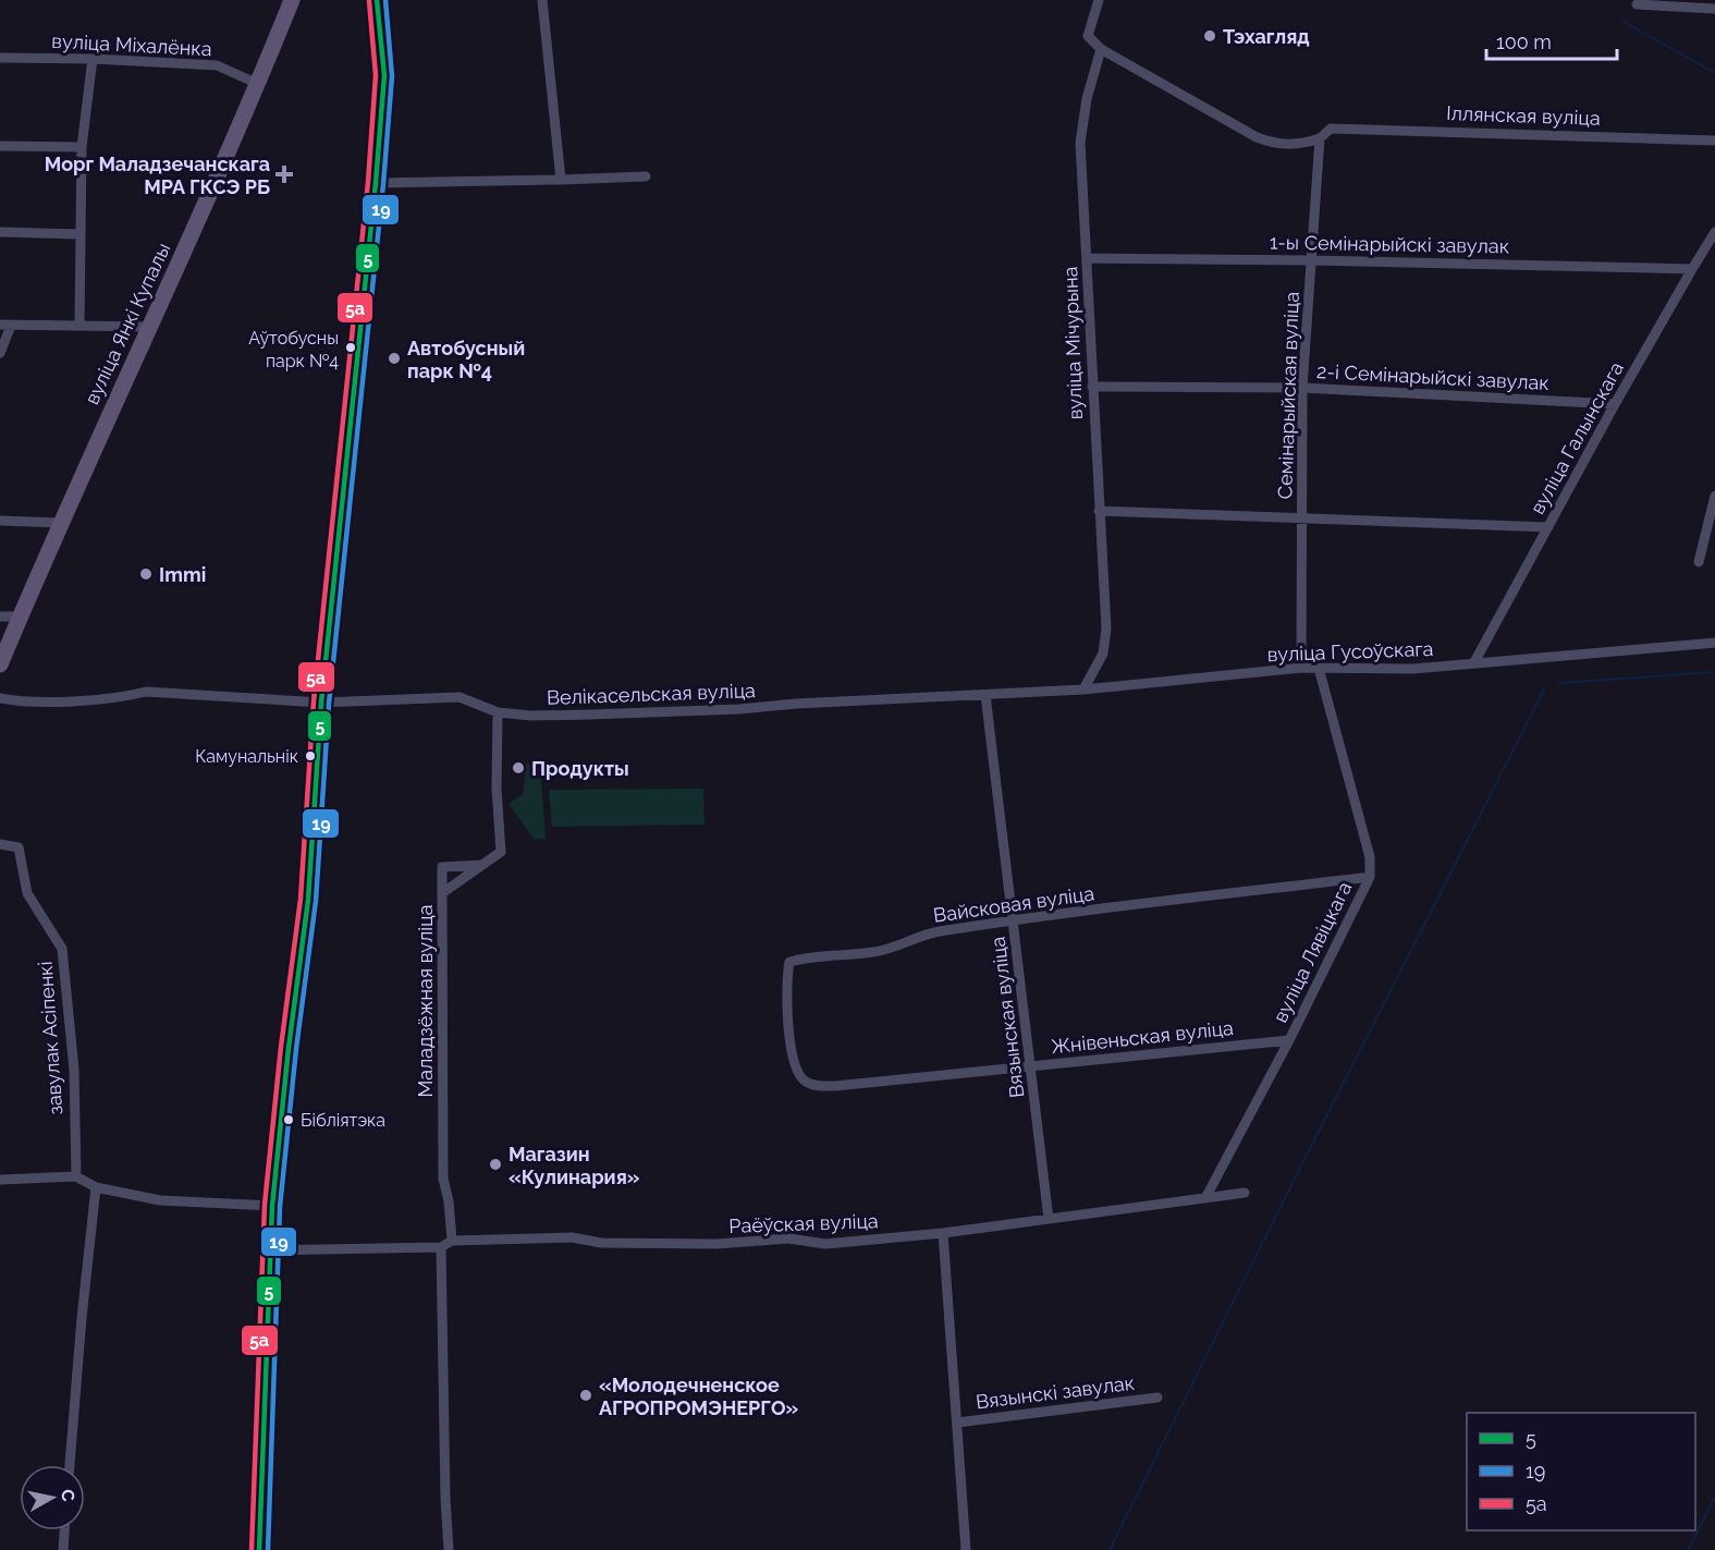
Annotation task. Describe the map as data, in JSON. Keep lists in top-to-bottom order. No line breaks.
{"streets":{"main road":["вуліца Янкі Купалы"],"street":["вуліца Міхалёнка","Іллянская вуліца","1-ы Семінарыйскі завулак","вуліца Мічурына","2-і Семінарыйскі завулак","Семінарыйская вуліца","вуліца Галынскага","вуліца Гусоўскага","Велікасельская вуліца","Вайсковая вуліца","вуліца Лявіцкага","Маладзёжная вуліца","Вязынская вуліца","Жнівеньская вуліца","завулак Асіпенкі","Раёўская вуліца","Вязынскі завулак"]},"crossings":[["вуліца Міхалёнка","вуліца Янкі Купалы"],["Іллянская вуліца","Семінарыйская вуліца"],["1-ы Семінарыйскі завулак","вуліца Мічурына"],["1-ы Семінарыйскі завулак","Семінарыйская вуліца"],["1-ы Семінарыйскі завулак","вуліца Галынскага"],["вуліца Мічурына","2-і Семінарыйскі завулак"],["вуліца Мічурына","вуліца Гусоўскага"],["2-і Семінарыйскі завулак","Семінарыйская вуліца"],["2-і Семінарыйскі завулак","вуліца Галынскага"],["Семінарыйская вуліца","вуліца Гусоўскага"],["вуліца Галынскага","вуліца Гусоўскага"],["вуліца Гусоўскага","Велікасельская вуліца"],["вуліца Гусоўскага","вуліца Лявіцкага"],["вуліца Гусоўскага","Вязынская вуліца"],["Велікасельская вуліца","Маладзёжная вуліца"],["Велікасельская вуліца","Вязынская вуліца"],["Вайсковая вуліца","вуліца Лявіцкага"],["Вайсковая вуліца","Вязынская вуліца"],["Вайсковая вуліца","Жнівеньская вуліца"],["вуліца Лявіцкага","Жнівеньская вуліца"],["вуліца Лявіцкага","Раёўская вуліца"],["Маладзёжная вуліца","Раёўская вуліца"],["Вязынская вуліца","Жнівеньская вуліца"],["Вязынская вуліца","Раёўская вуліца"]],"places":{"other":["Тэхагляд","Аўтобусны парк №4","Автобусный парк №4","Immi","Камунальнік","Продукты","Бібліятэка","Магазин «Кулинария»","«Молодечненское АГРОПРОМЭНЕРГО»"],"health":["Морг Маладзечанскага МРА ГКСЭ РБ"]},"lines":["transit line 5","transit line 19","transit line 5а"],"legend":["5","19","5а"],"scale_bar":"100 m","north":"right"}
